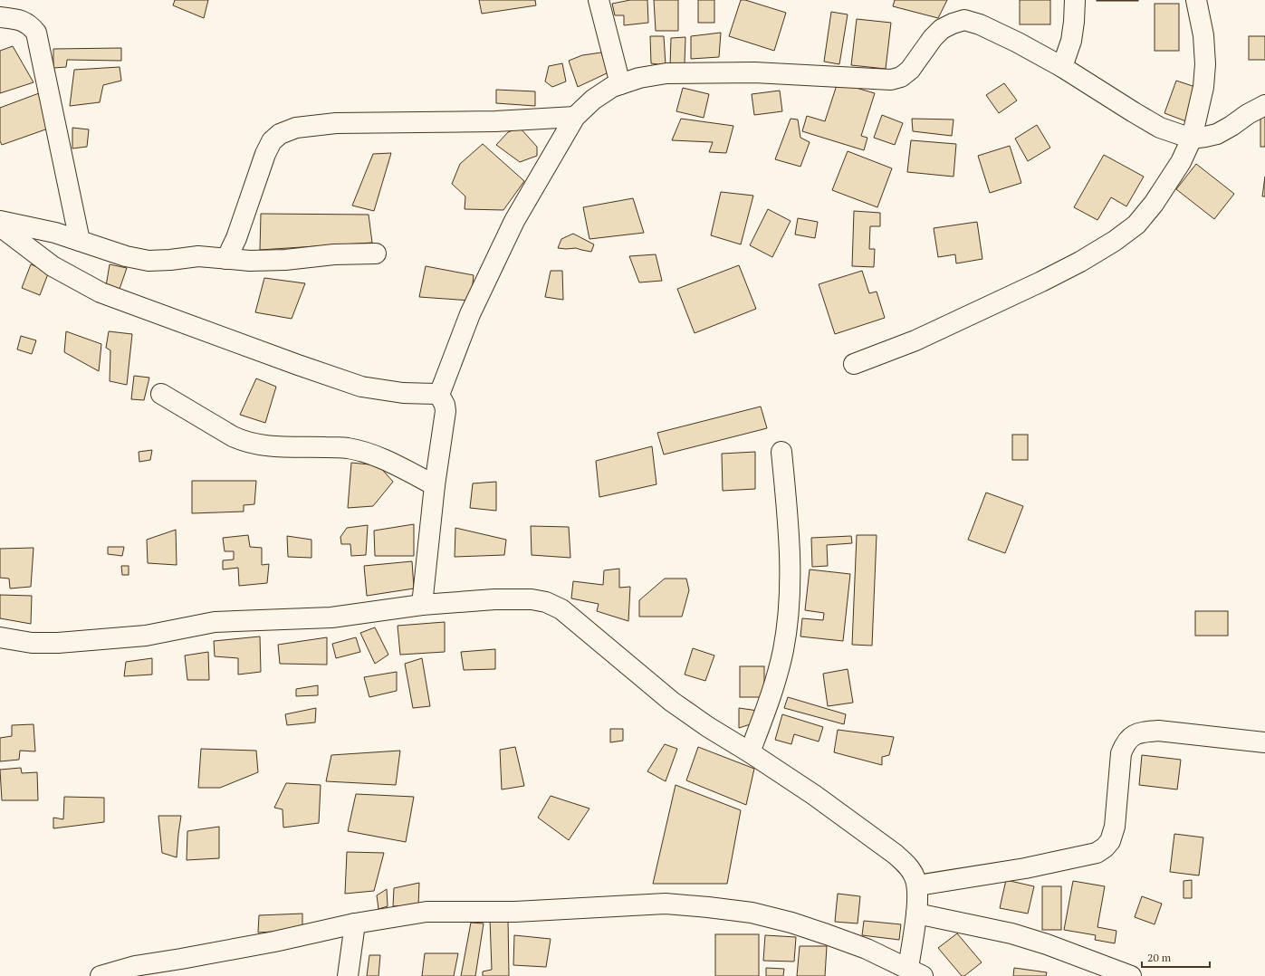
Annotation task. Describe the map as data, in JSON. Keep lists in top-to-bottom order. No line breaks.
{"scale_bar":"20 m"}
